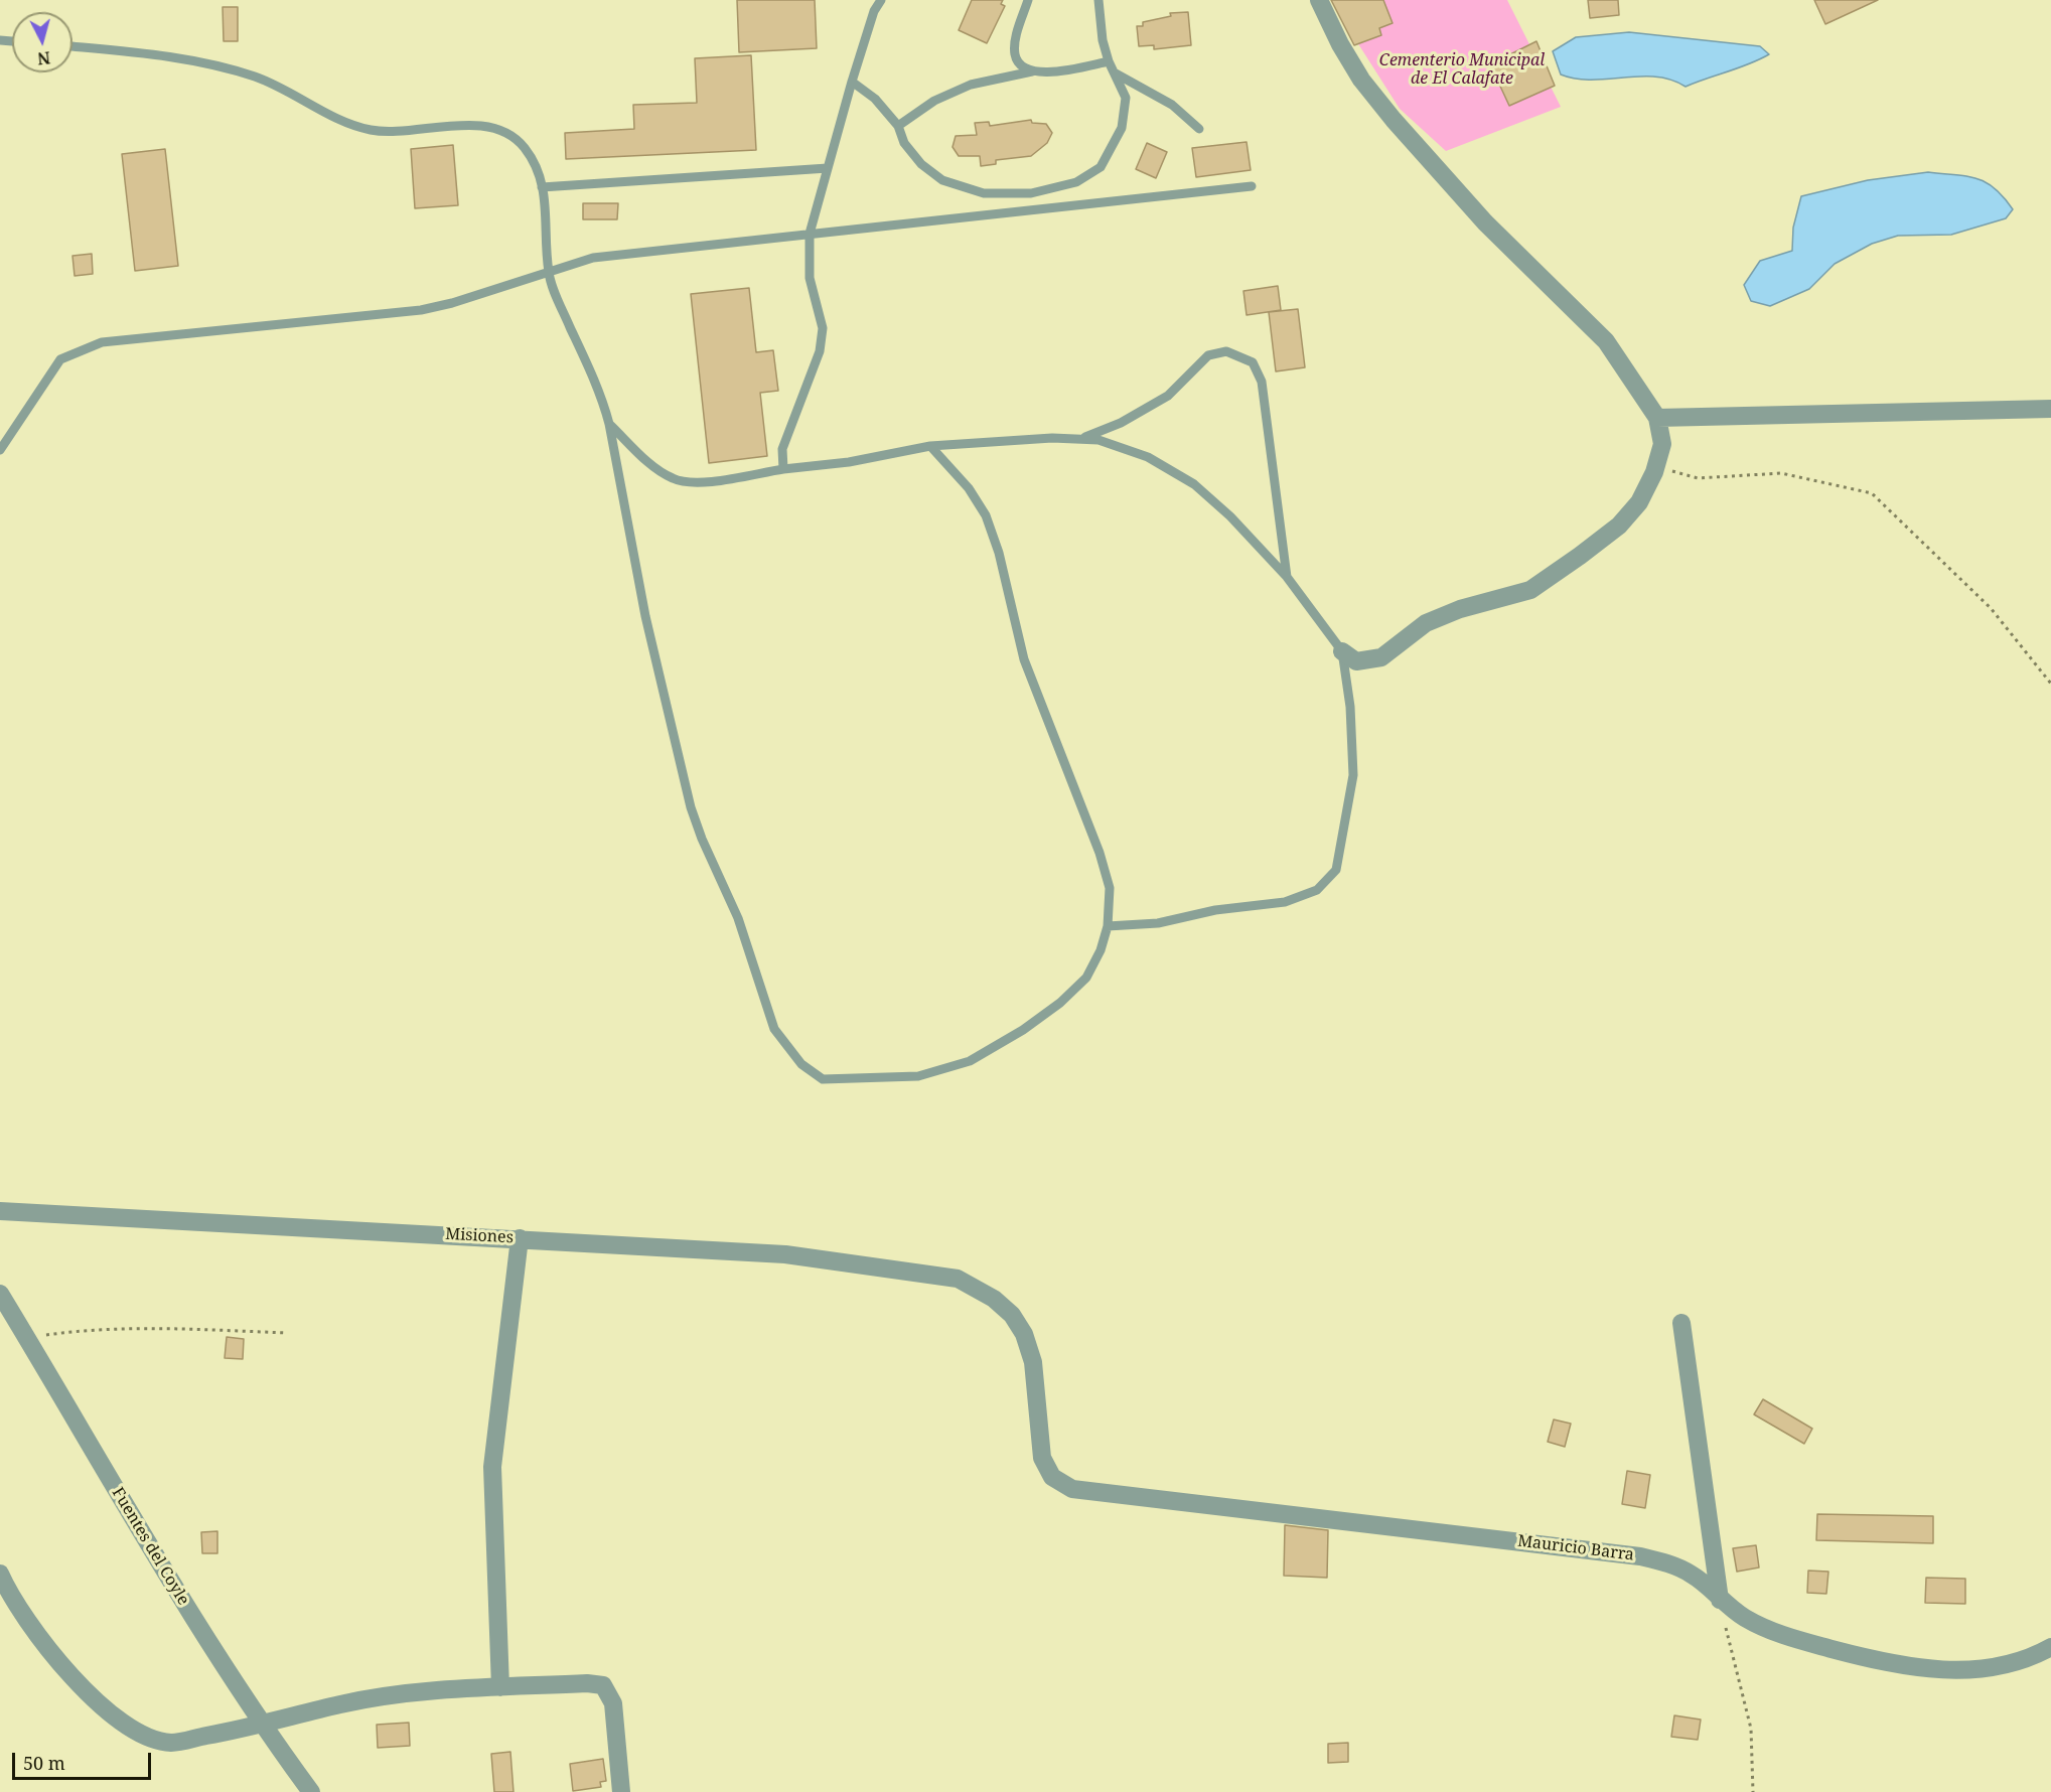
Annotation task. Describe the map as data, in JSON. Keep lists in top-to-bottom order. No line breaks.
{"streets":{"street":["Misiones","Fuentes del Coyle","Mauricio Barra"]},"crossings":[["Misiones","Mauricio Barra"]],"parks":["Cementerio Municipal de El Calafate"],"scale_bar":"50 m","north":"bottom"}
